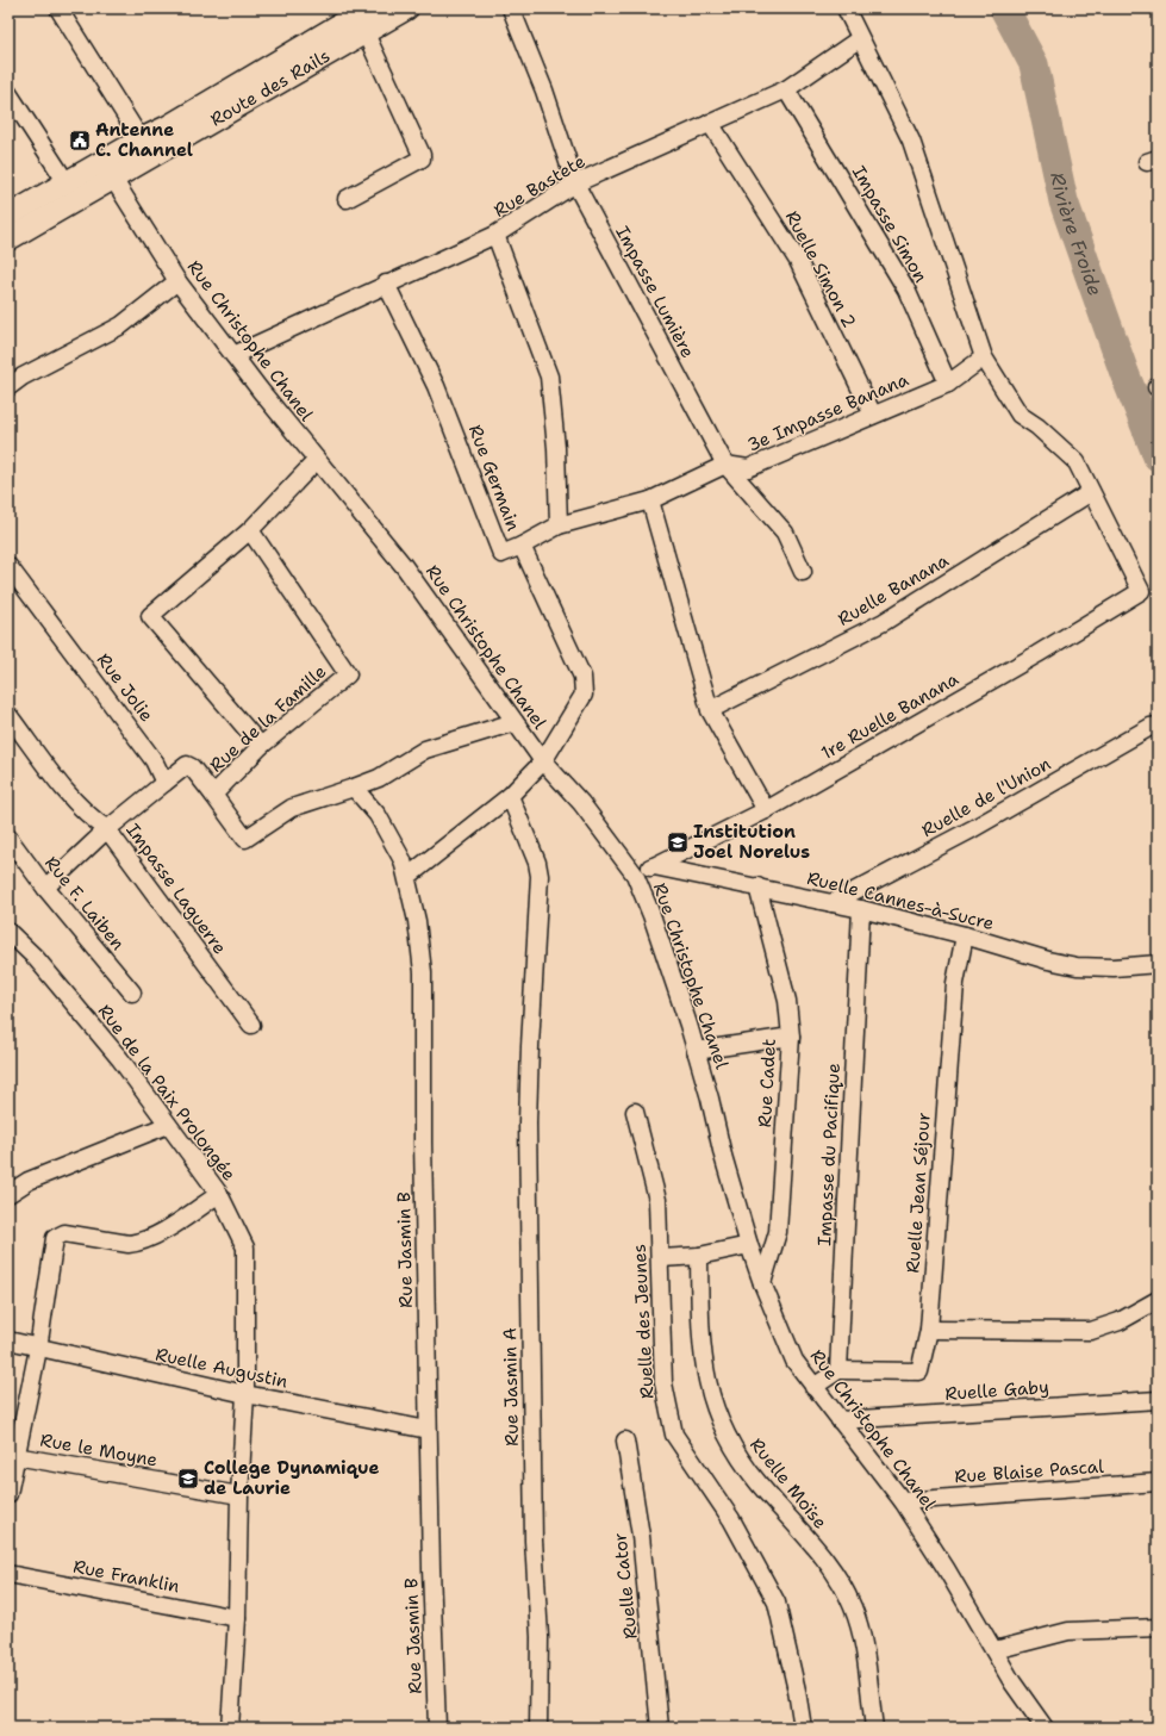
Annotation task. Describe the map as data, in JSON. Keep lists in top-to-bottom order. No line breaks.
{"streets":{"main road":["Route des Rails"],"street":["Rue Bastete","Impasse Simon","Ruelle Simon 2","Impasse Lumière","Rue Christophe Chanel","3e Impasse Banana","Rue Germain","Ruelle Banana","Rue Jolie","1re Ruelle Banana","Rue de la Famille","Ruelle de l'Union","Impasse Laguerre","Ruelle Cannes-à-Sucre","Rue F. Laiben","Rue Cadet","Rue de la Paix Prolongée","Impasse du Pacifique","Ruelle Jean Séjour","Rue Jasmin B","Ruelle des Jeunes","Ruelle Augustin","Rue Jasmin A","Ruelle Gaby","Rue le Moyne","Rue Blaise Pascal","Ruelle Moïse","Rue Franklin","Ruelle Cator"]},"crossings":[["Route des Rails","Rue Christophe Chanel"],["Rue Bastete","Impasse Simon"],["Rue Bastete","Ruelle Simon 2"],["Rue Bastete","Impasse Lumière"],["Rue Bastete","Rue Christophe Chanel"],["Rue Bastete","Rue Germain"],["Impasse Simon","3e Impasse Banana"],["Ruelle Simon 2","3e Impasse Banana"],["Impasse Lumière","3e Impasse Banana"],["Rue Christophe Chanel","Rue Germain"],["Rue Christophe Chanel","Rue Cadet"],["Rue Christophe Chanel","Ruelle Gaby"],["Rue Christophe Chanel","Rue Blaise Pascal"],["Rue Germain","Rue Jasmin B"],["Rue Germain","Rue Jasmin A"],["Ruelle Banana","1re Ruelle Banana"],["1re Ruelle Banana","Ruelle Cannes-à-Sucre"],["Rue de la Famille","Rue Jasmin B"],["Ruelle de l'Union","Ruelle Cannes-à-Sucre"],["Ruelle Cannes-à-Sucre","Rue Cadet"],["Ruelle Cannes-à-Sucre","Impasse du Pacifique"],["Ruelle Cannes-à-Sucre","Ruelle Jean Séjour"],["Rue de la Paix Prolongée","Ruelle Augustin"],["Rue de la Paix Prolongée","Rue le Moyne"],["Rue de la Paix Prolongée","Rue Franklin"],["Impasse du Pacifique","Ruelle Jean Séjour"],["Rue Jasmin B","Ruelle Augustin"]],"water":["Rivière Froide"],"places":{"public building":["Antenne C. Channel"],"school or university":["Institution Joel Norelus","College Dynamique de Laurie"]}}
